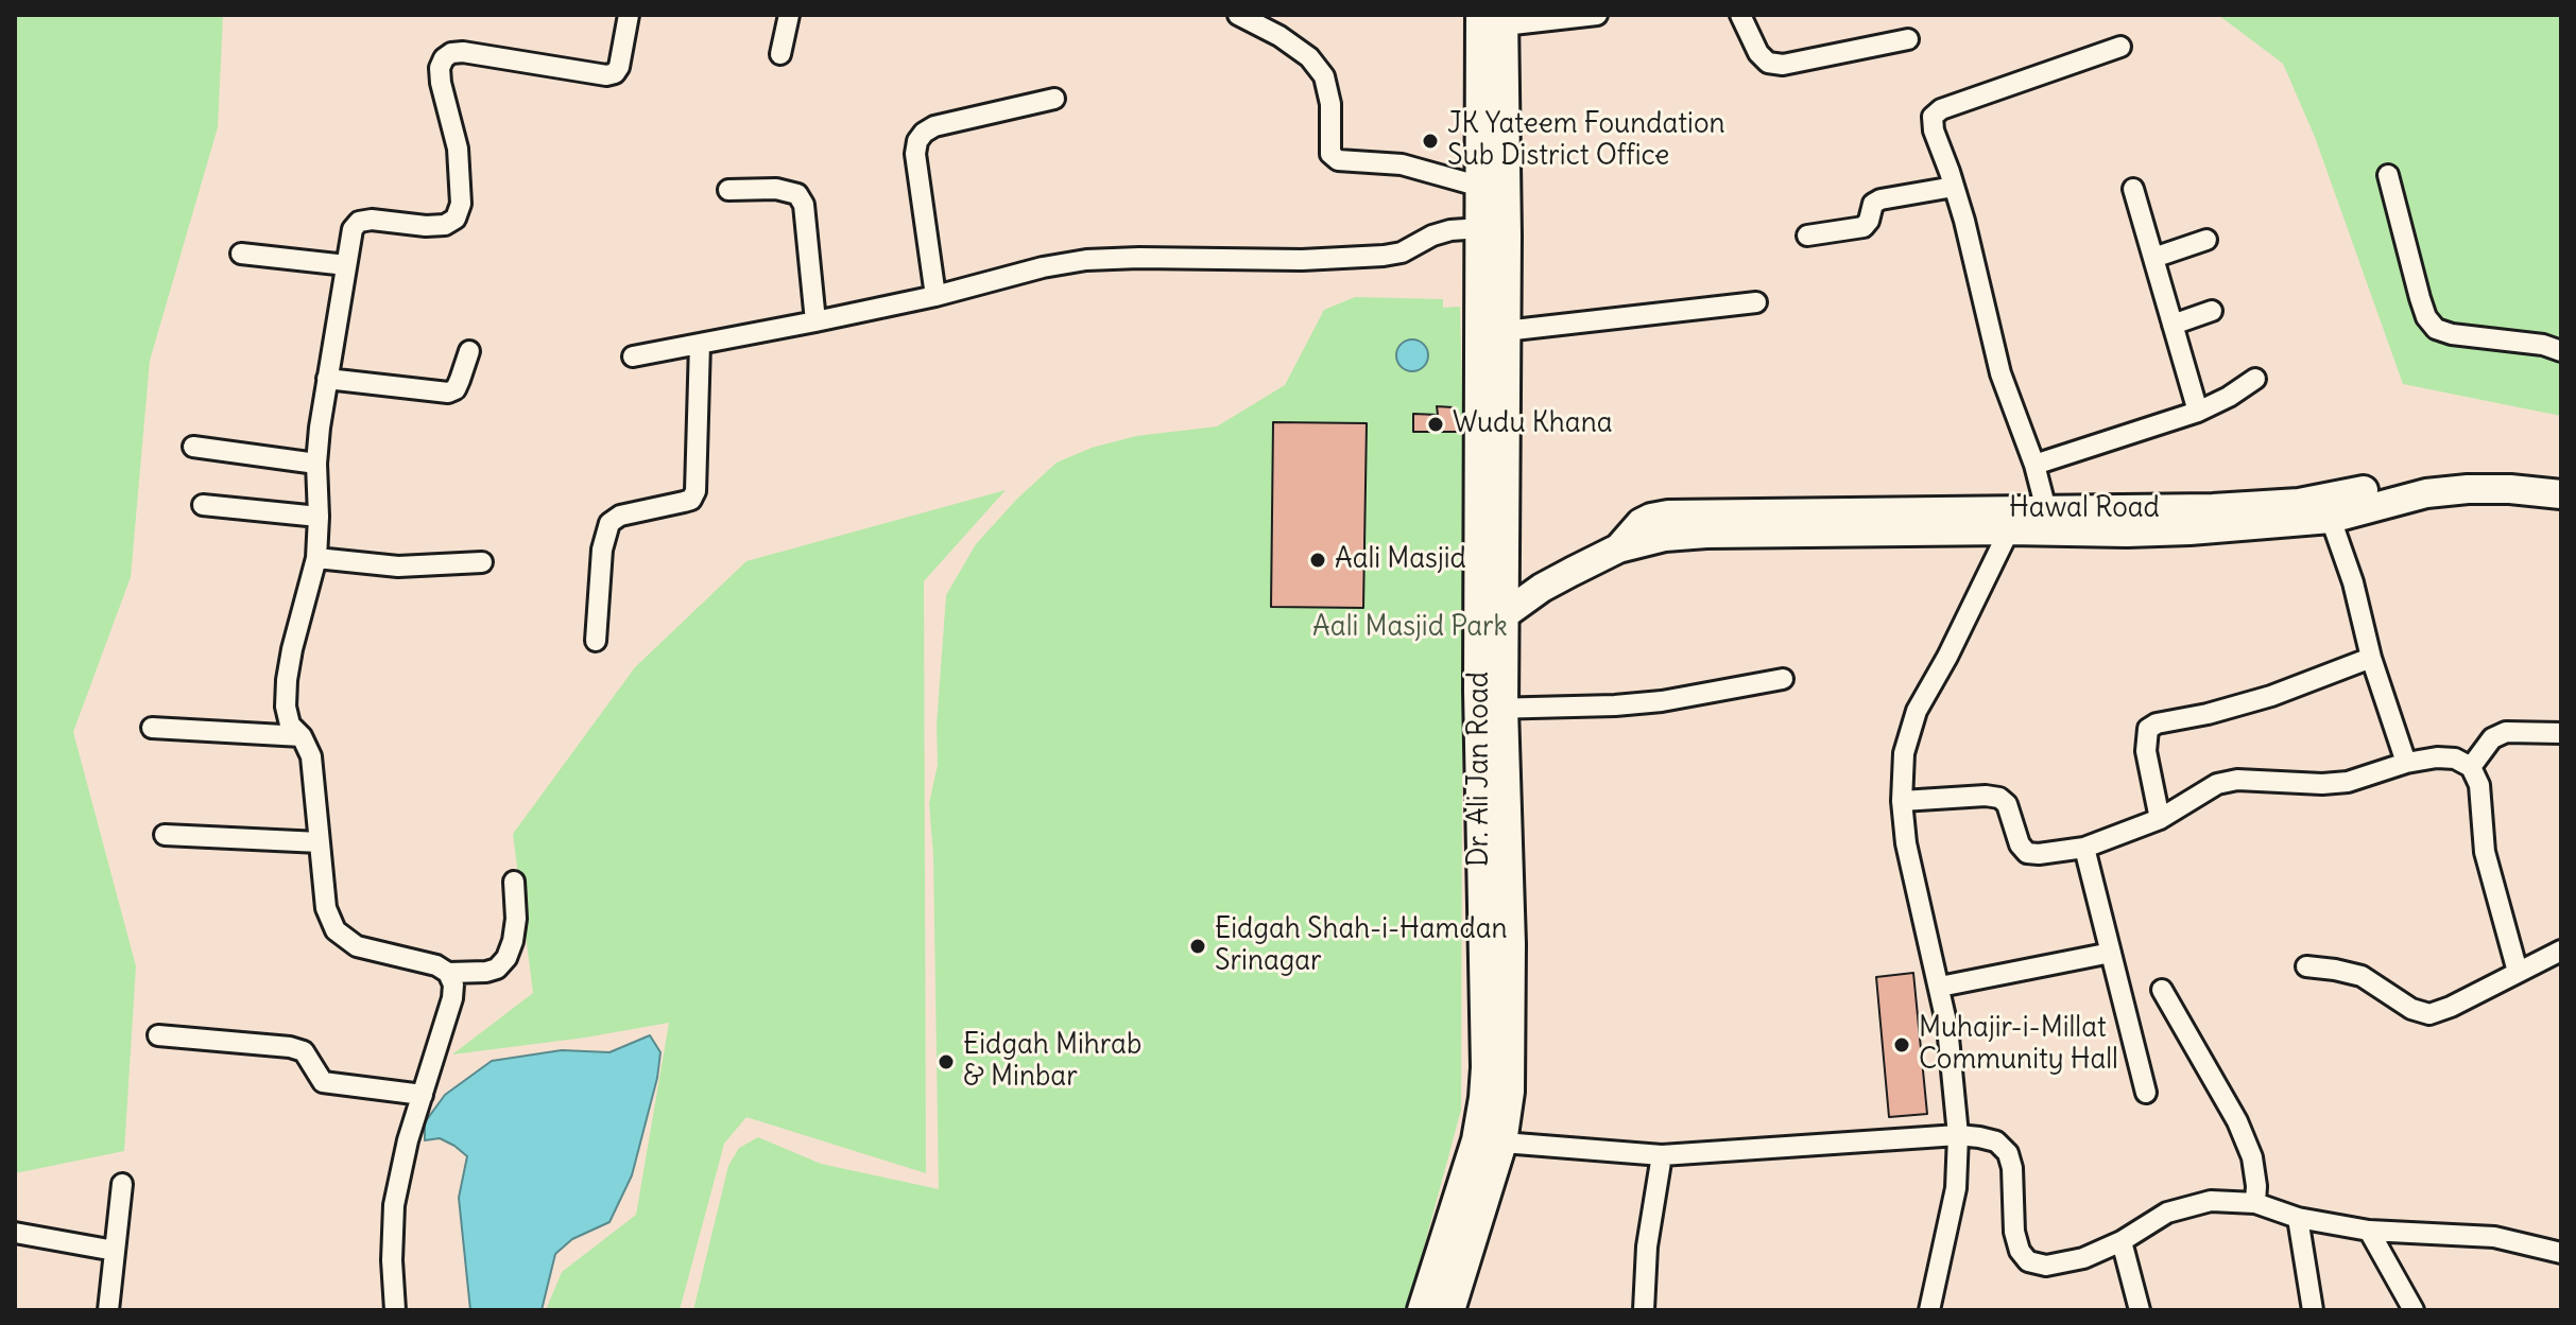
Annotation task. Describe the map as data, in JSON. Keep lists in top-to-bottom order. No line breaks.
{"streets":{"main road":["Hawal Road","Dr. Ali Jan Road"]},"crossings":[["Hawal Road","Dr. Ali Jan Road"]],"parks":["Aali Masjid Park"],"places":["JK Yateem Foundation Sub District Office","Wudu Khana","Aali Masjid","Eidgah Shah-i-Hamdan Srinagar","Muhajir-i-Millat Community Hall","Eidgah Mihrab & Minbar"]}
